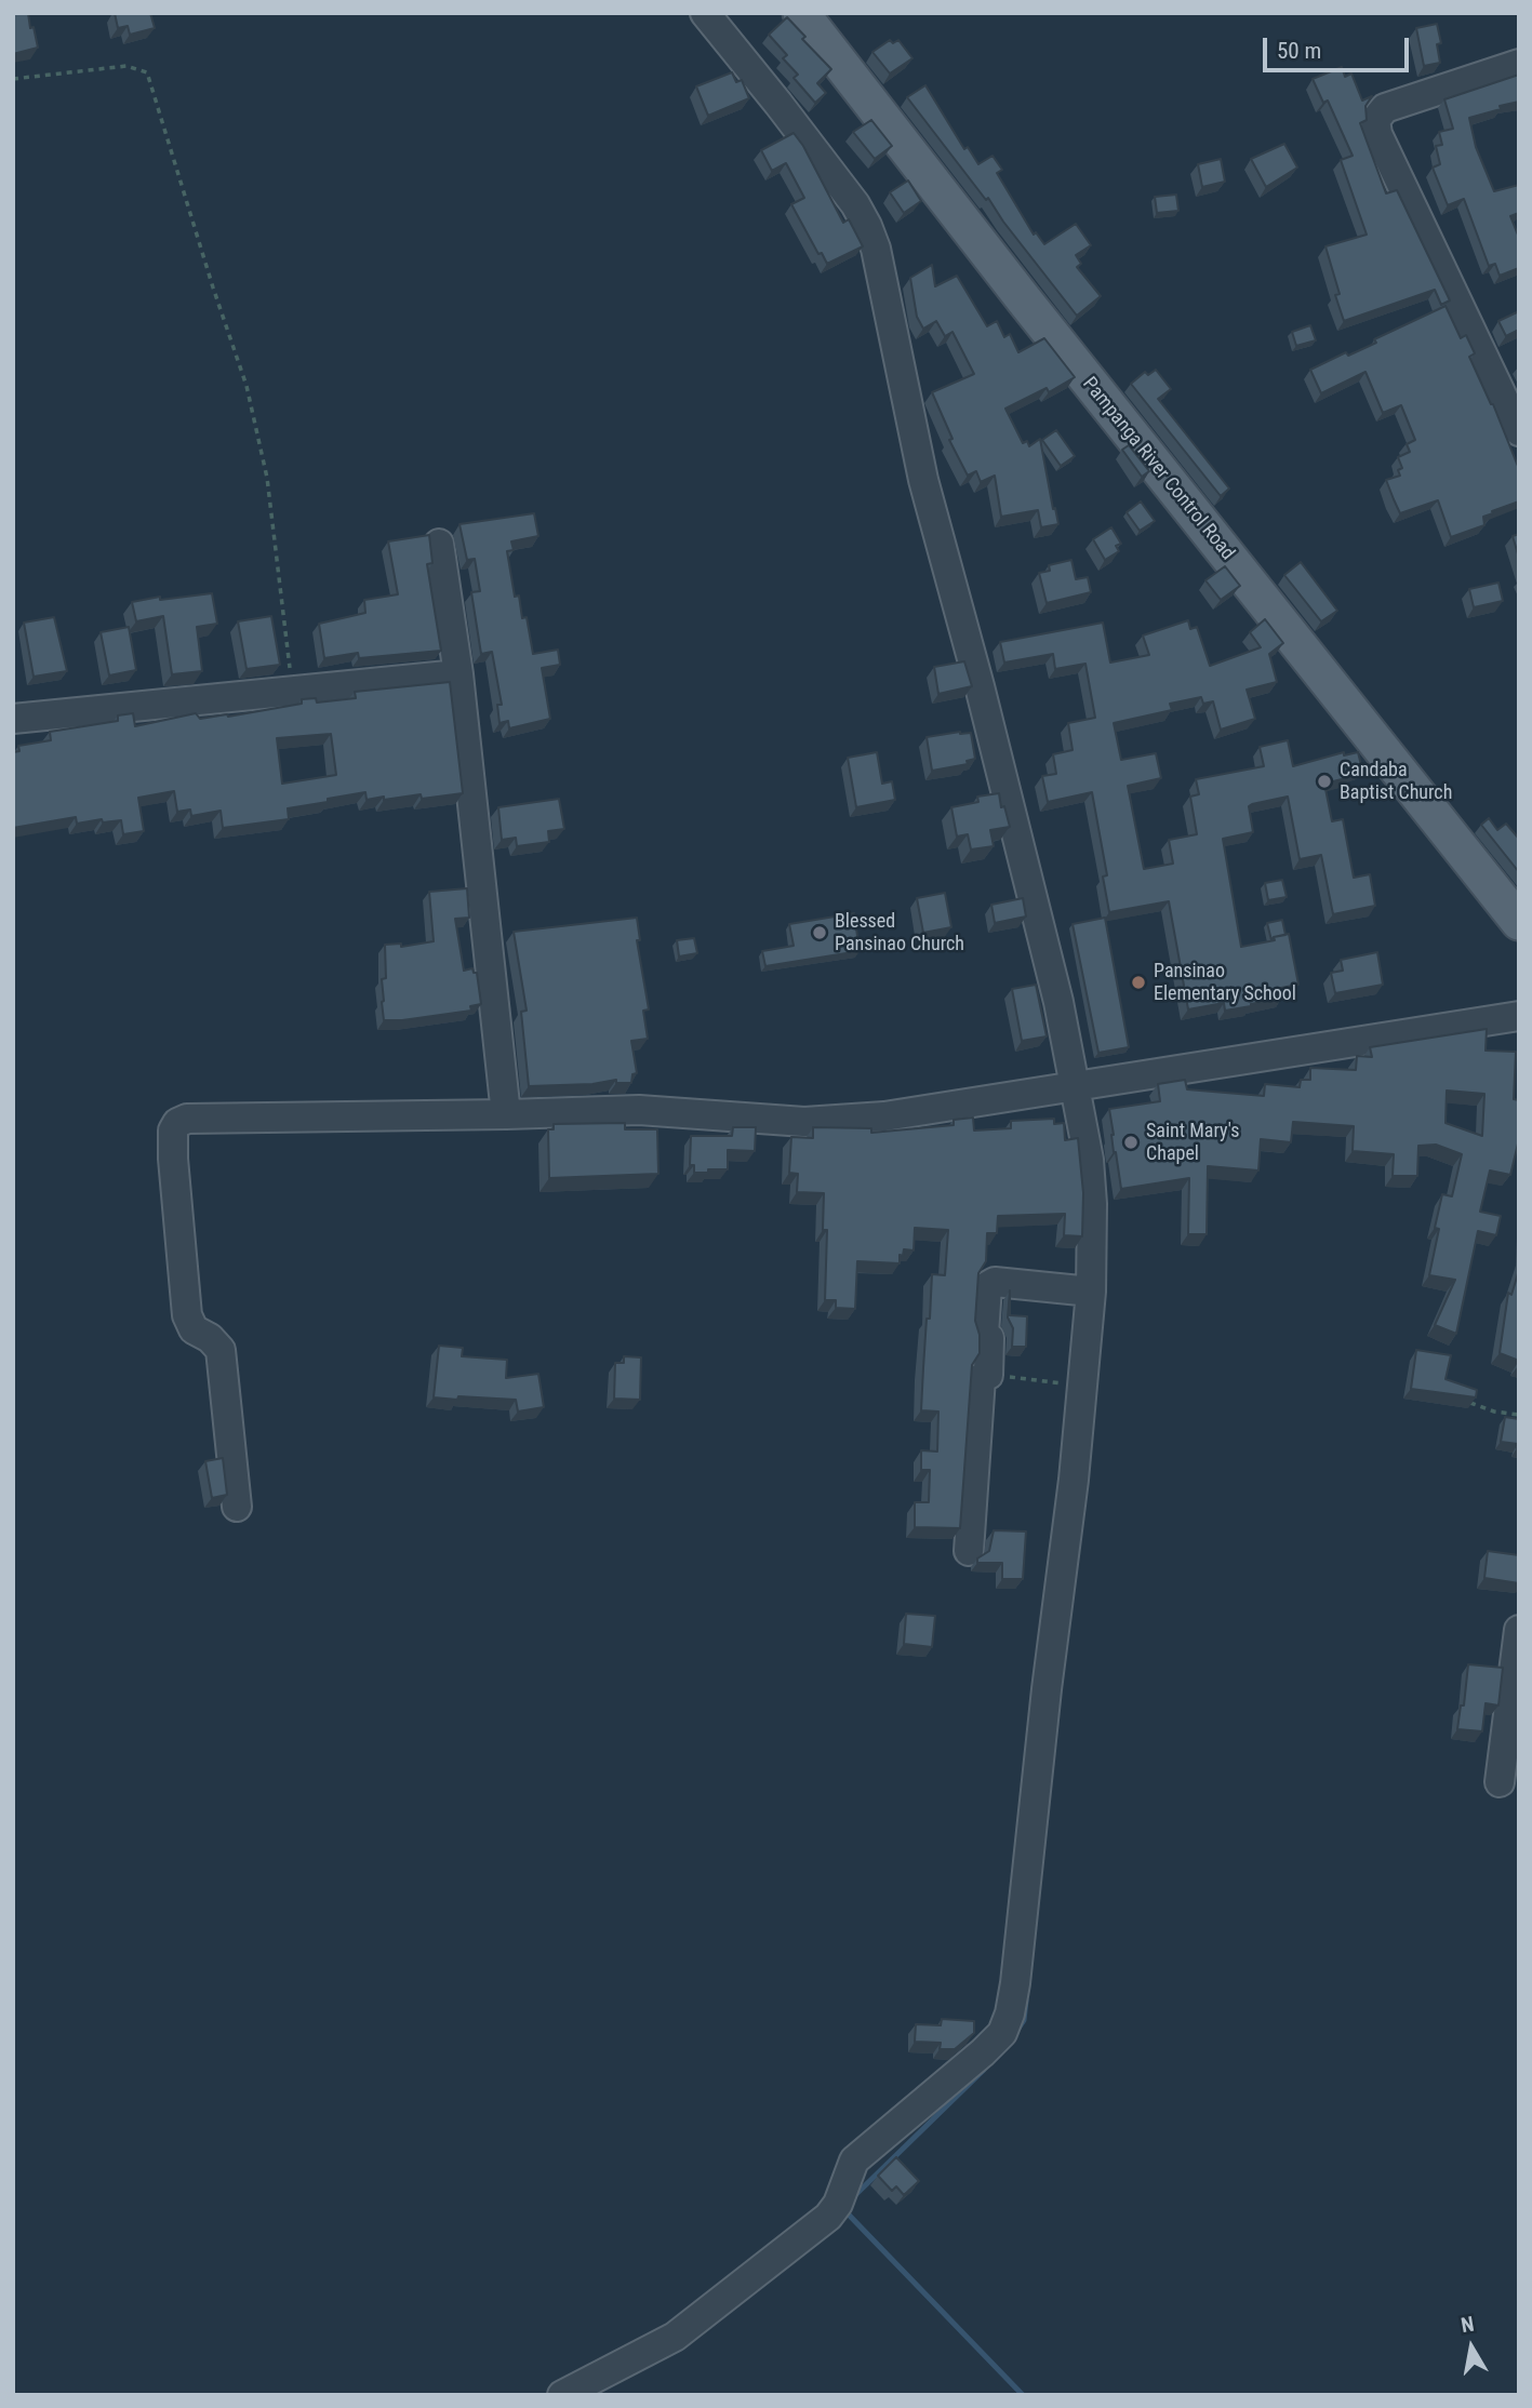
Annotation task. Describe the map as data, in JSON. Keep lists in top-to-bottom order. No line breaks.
{"streets":{"main road":["Pampanga River Control Road"]},"places":["Candaba Baptist Church","Blessed Pansinao Church","Pansinao Elementary School","Saint Mary's Chapel"],"scale_bar":"50 m","north":"top"}
